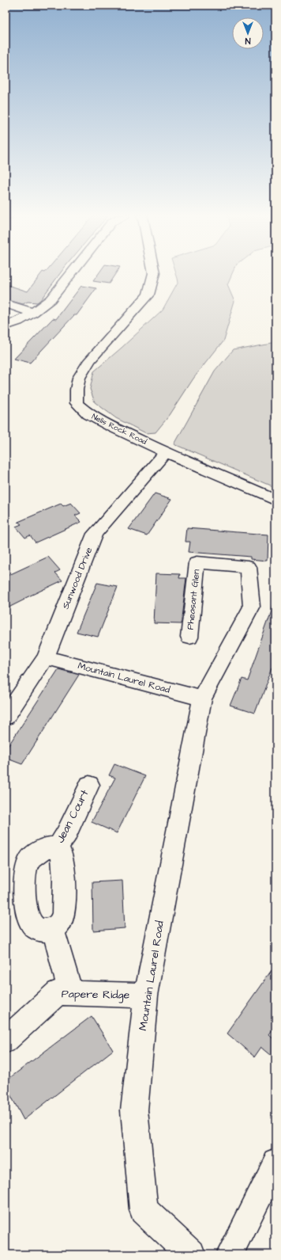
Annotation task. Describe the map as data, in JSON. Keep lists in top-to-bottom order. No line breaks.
{"streets":{"street":["Nells Rock Road","Sunwood Drive","Pheasant Glen","Mountain Laurel Road","Jean Court","Papere Ridge"]},"crossings":[["Nells Rock Road","Sunwood Drive"],["Sunwood Drive","Mountain Laurel Road"],["Pheasant Glen","Mountain Laurel Road"],["Mountain Laurel Road","Papere Ridge"]],"north":"bottom"}
